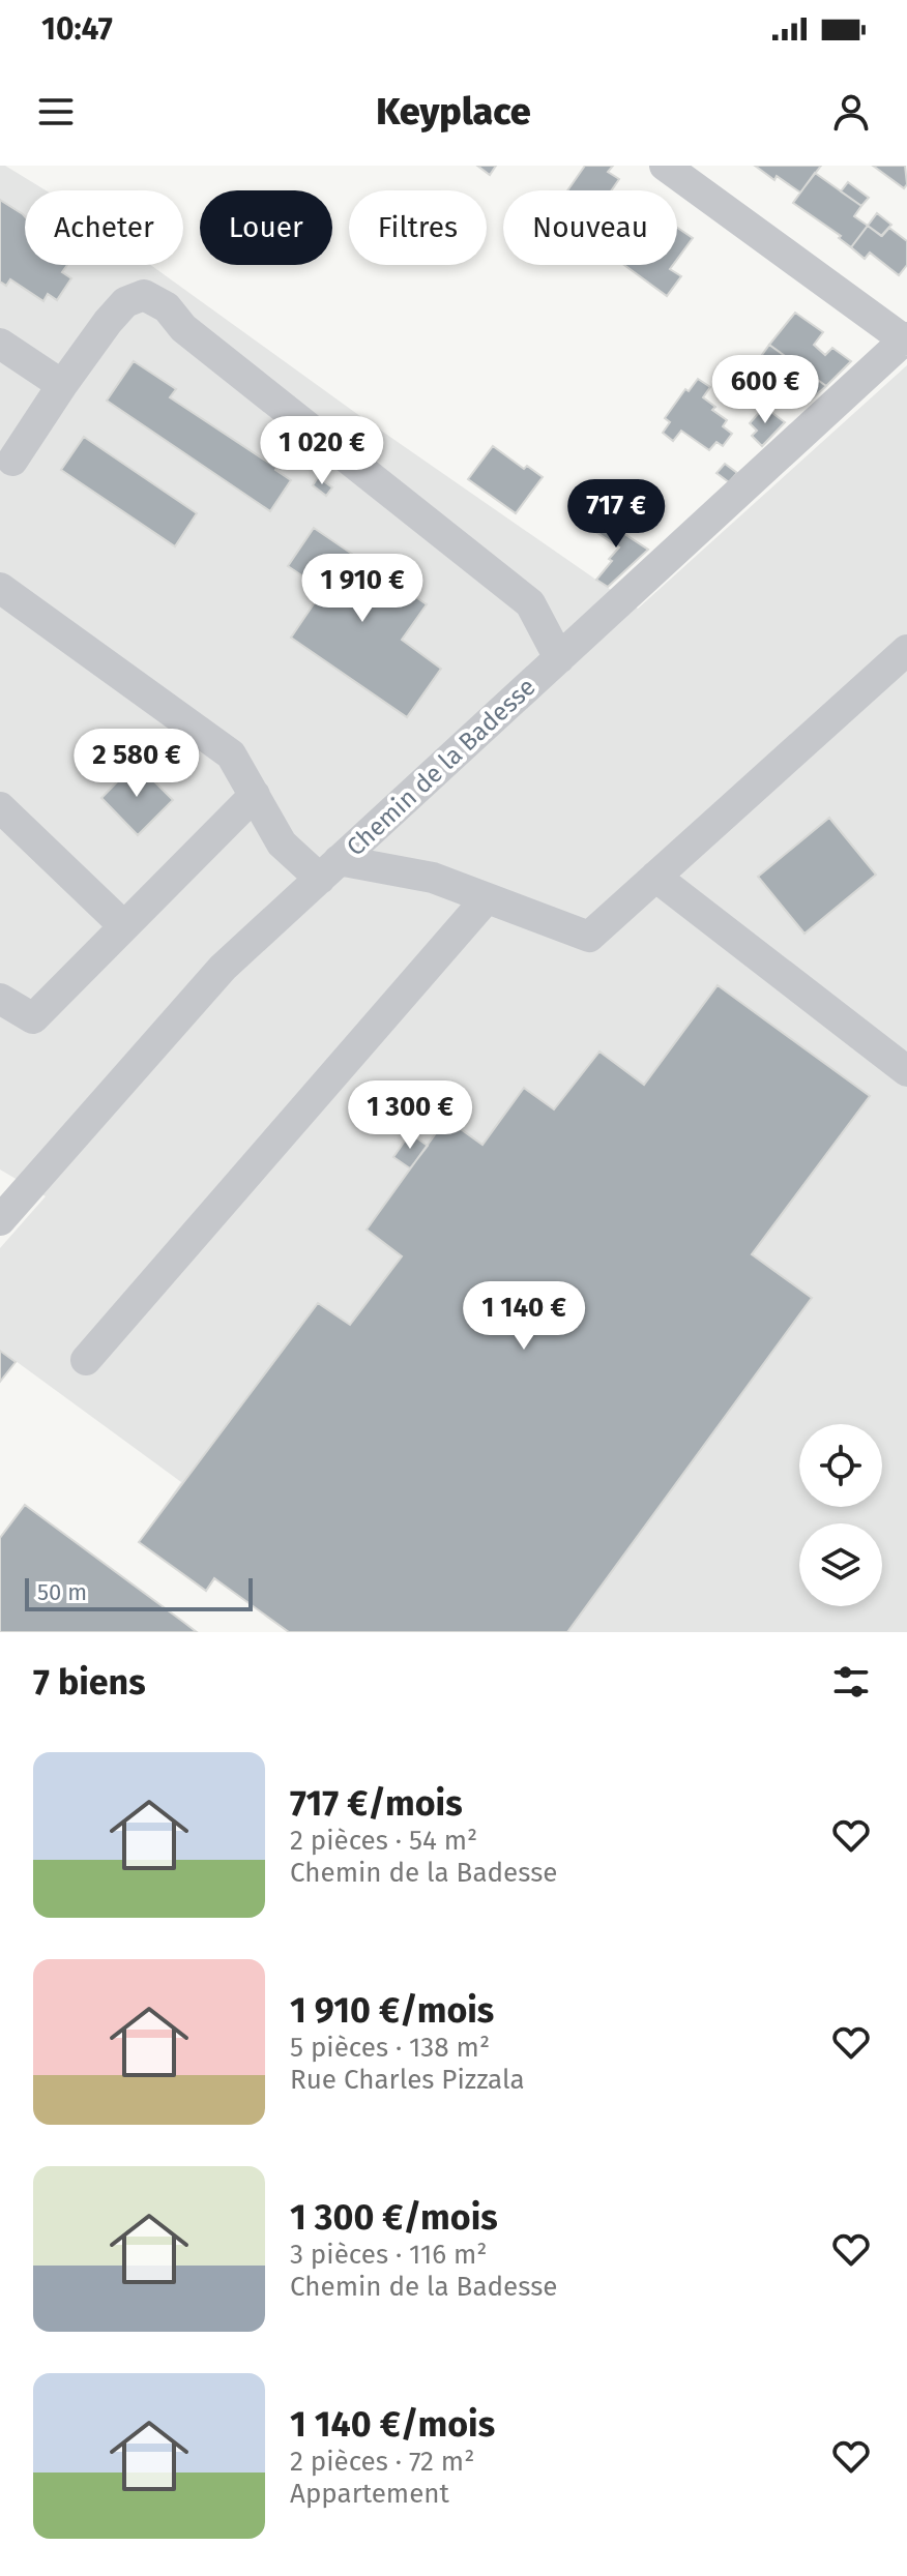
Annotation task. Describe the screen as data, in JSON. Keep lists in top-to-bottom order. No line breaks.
{"streets":{"street":["Chemin de la Badesse"]},"scale_bar":"50 m","page":{"status":"10:47","header":"Keyplace","chip":["Acheter","Louer","Filtres","Nouveau"],"price":["600 €","1 020 €","717 €","1 910 €","2 580 €","1 300 €","1 140 €"],"scale":"50 m","heading":"7 biens","list":[{"name":"717 €/mois","note":"2 pièces · 54 m² · Chemin de la Badesse"},{"name":"1 910 €/mois","note":"5 pièces · 138 m² · Rue Charles Pizzala"},{"name":"1 300 €/mois","note":"3 pièces · 116 m² · Chemin de la Badesse"},{"name":"1 140 €/mois","note":"2 pièces · 72 m² · Appartement"}]}}
